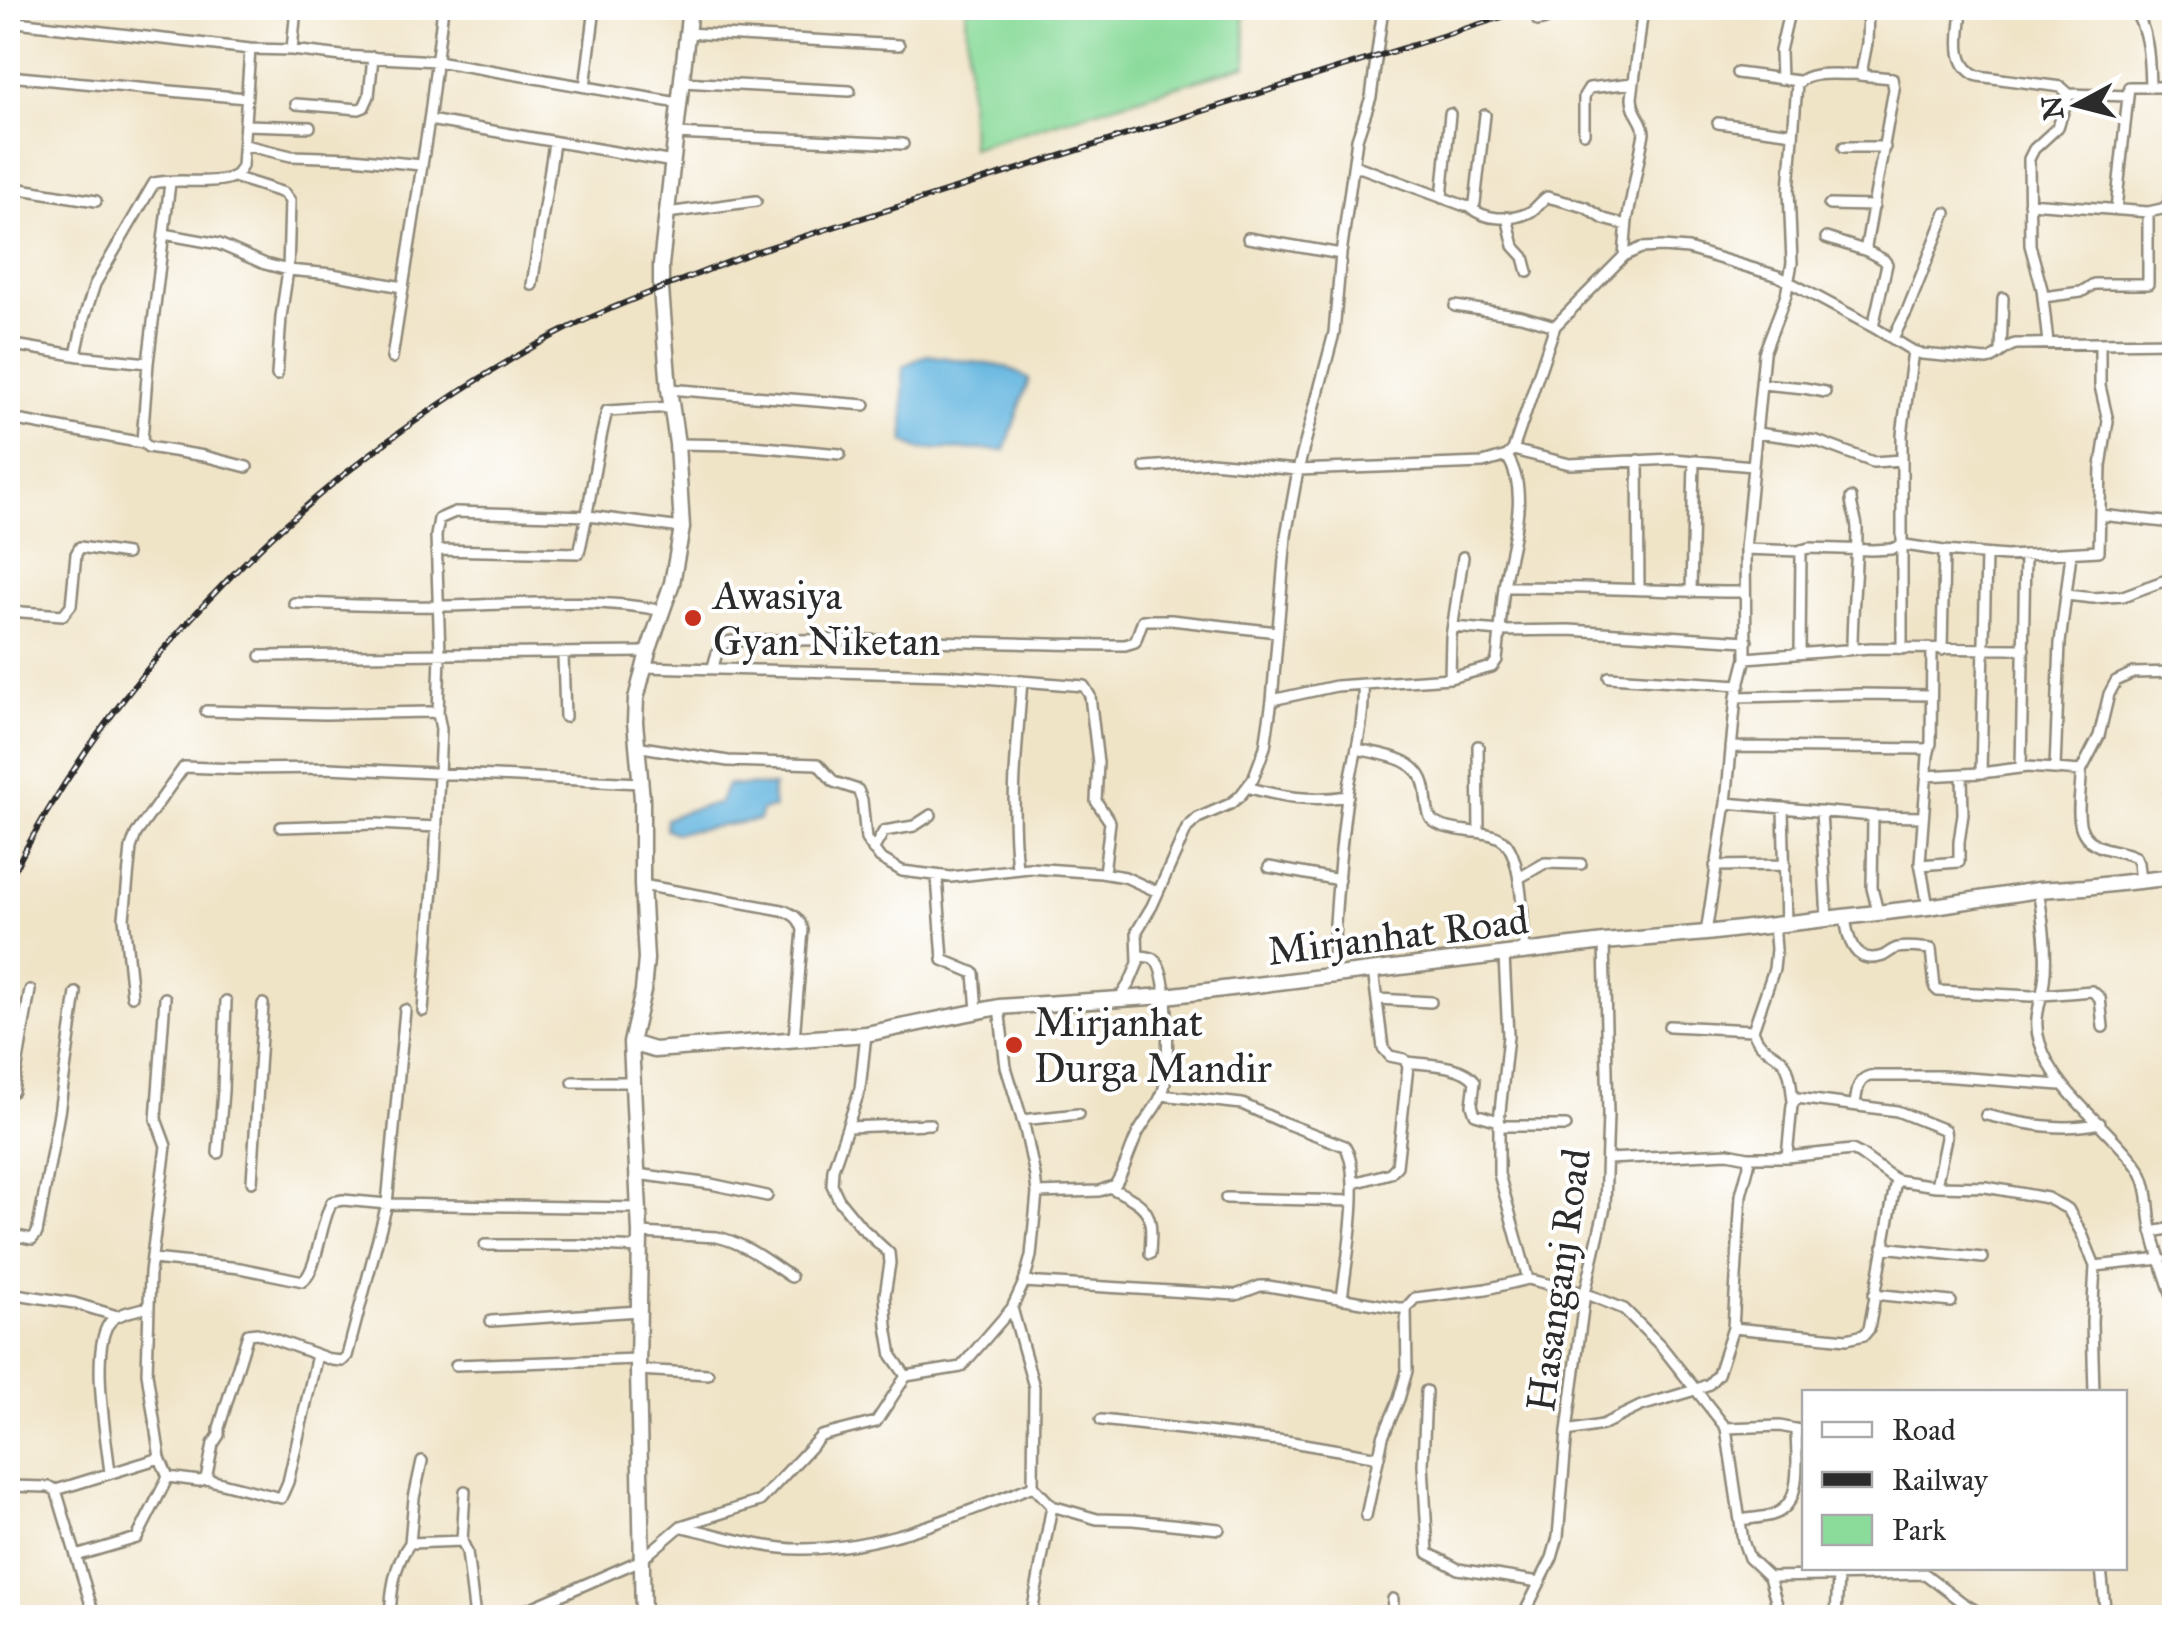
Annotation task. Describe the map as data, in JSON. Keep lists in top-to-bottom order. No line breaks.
{"streets":{"main road":["Mirjanhat Road"],"street":["Hasanganj Road"]},"crossings":[["Mirjanhat Road","Hasanganj Road"]],"places":["Awasiya Gyan Niketan","Mirjanhat Durga Mandir"],"legend":["Road","Railway","Park"],"north":"left"}
